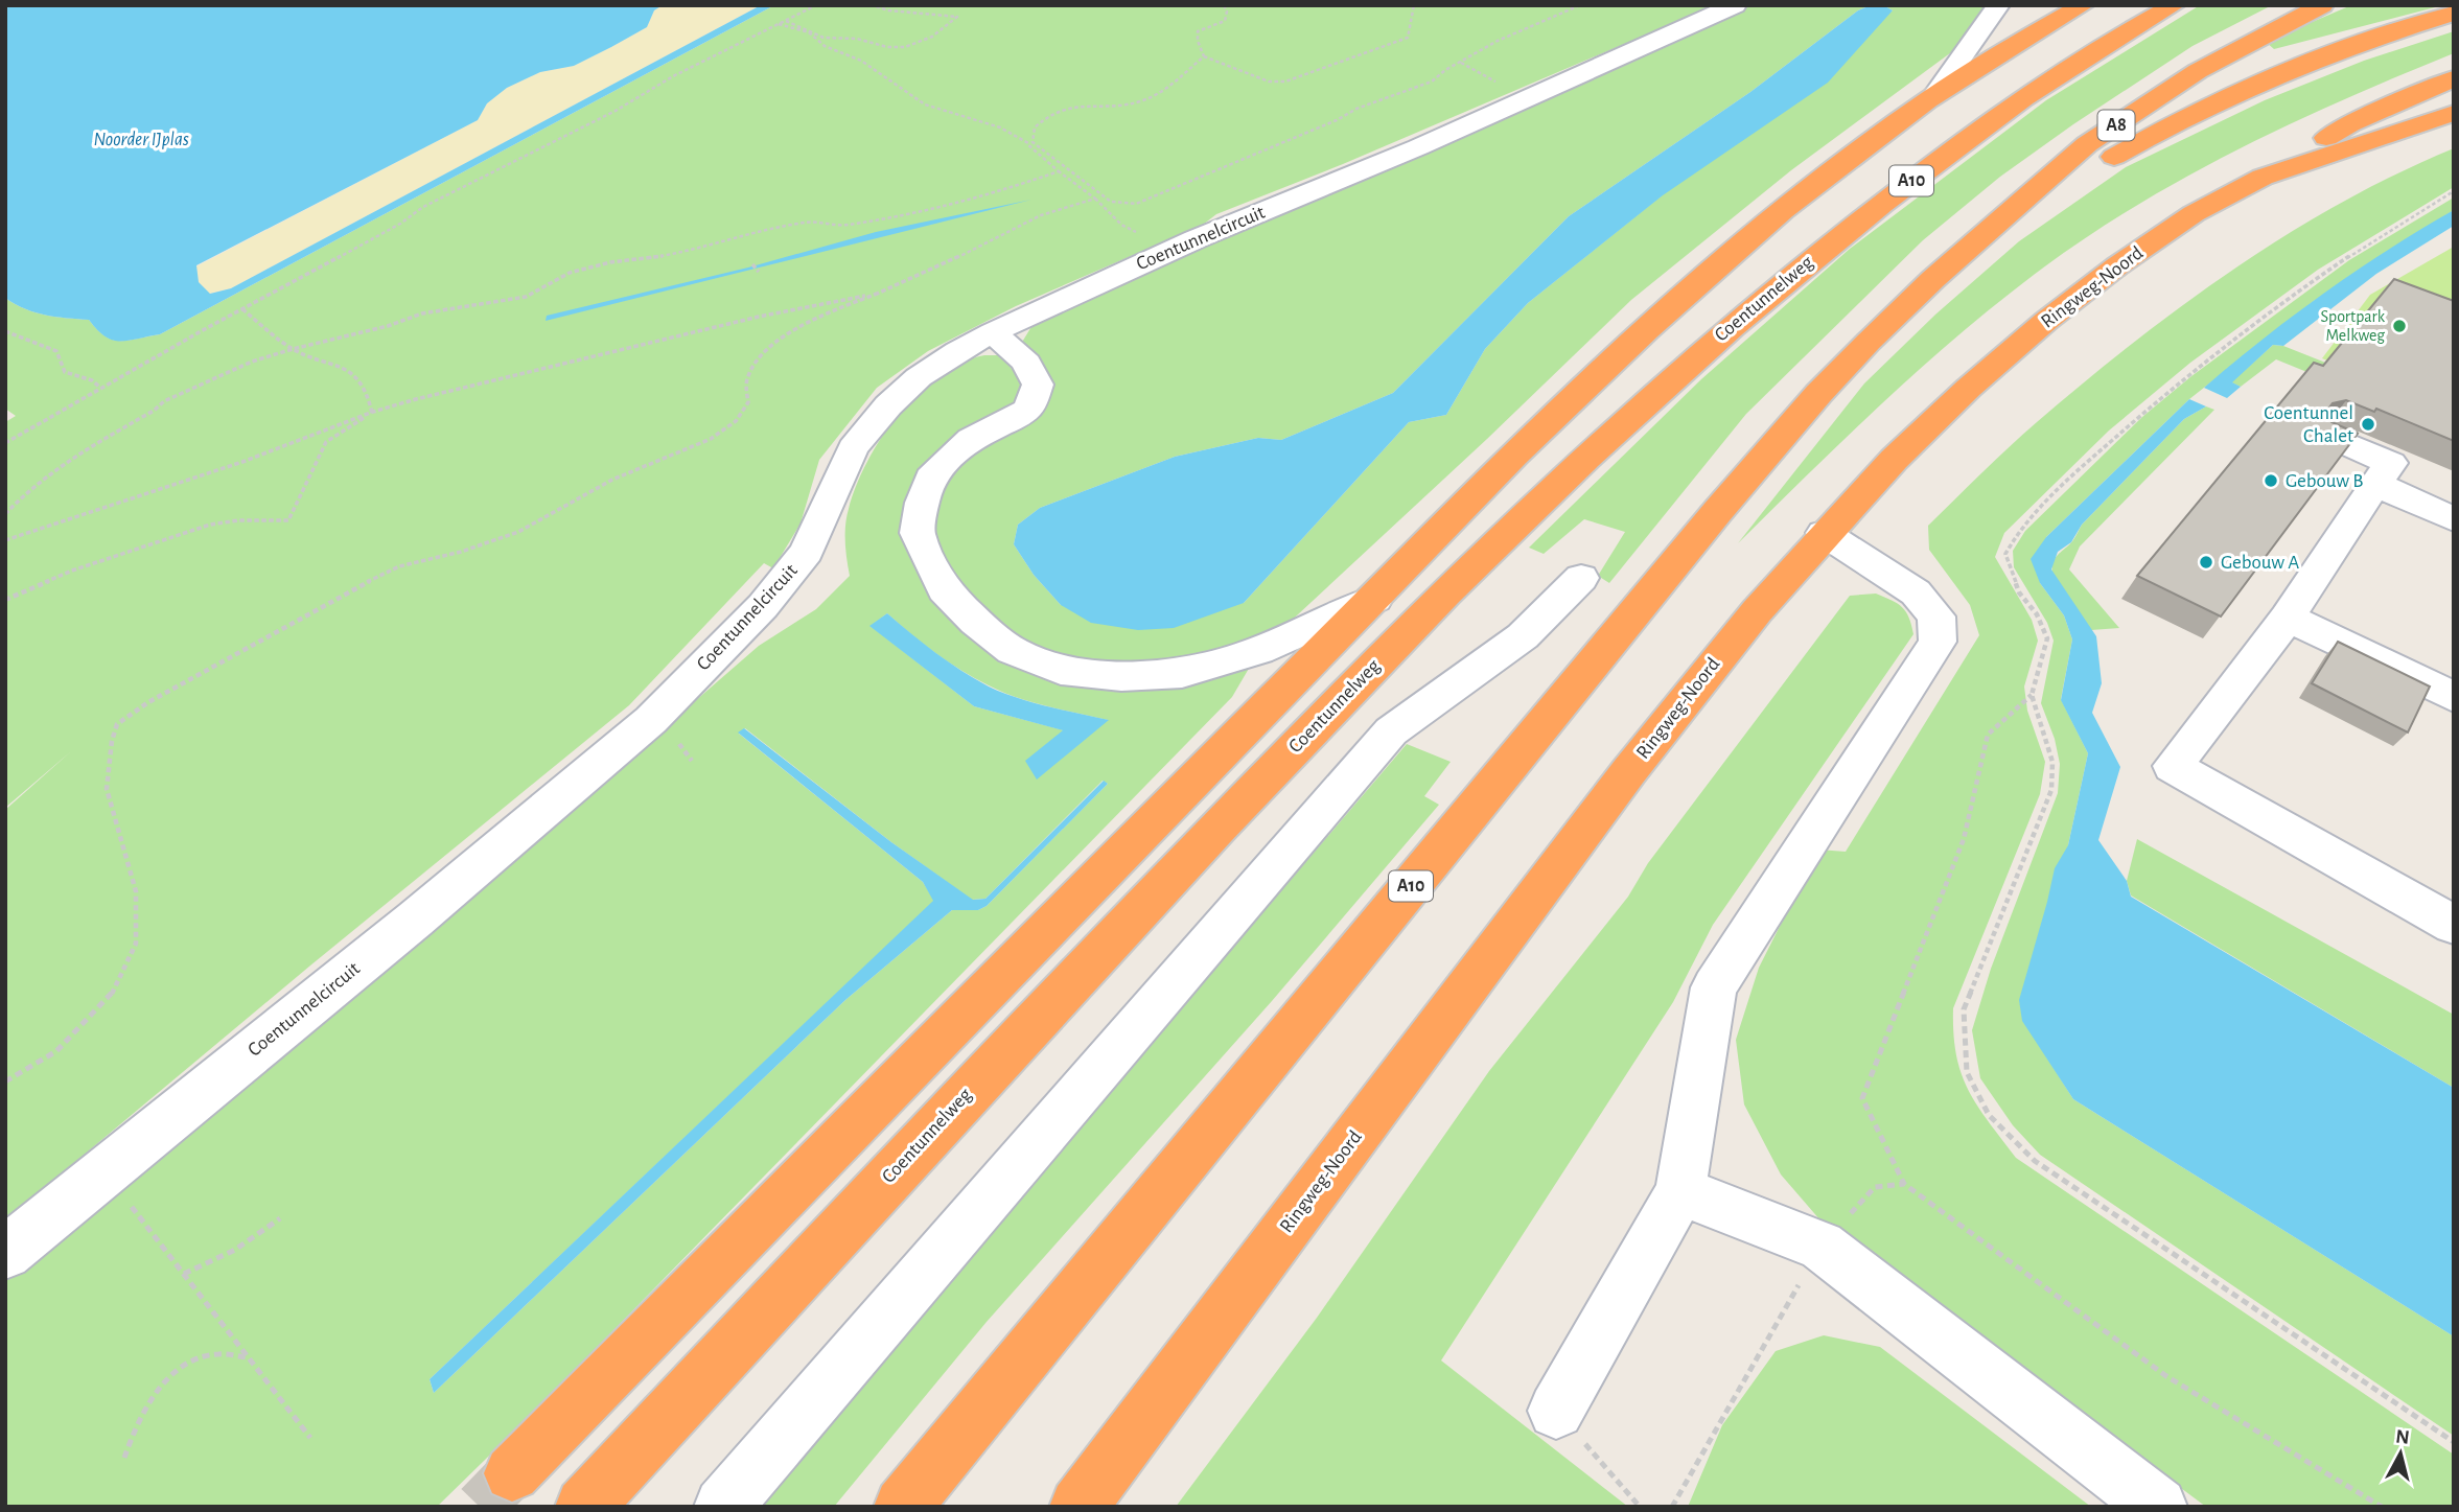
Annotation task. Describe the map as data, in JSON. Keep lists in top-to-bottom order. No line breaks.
{"streets":{"highway":["A8","A10","Ringweg-Noord","Coentunnelweg"],"lane":["Coentunnelcircuit"]},"crossings":[["A8","A10"]],"water":["Noorder IJplas"],"places":["Sportpark Melkweg","Coentunnel Chalet","Gebouw B","Gebouw A"],"north":"top"}
